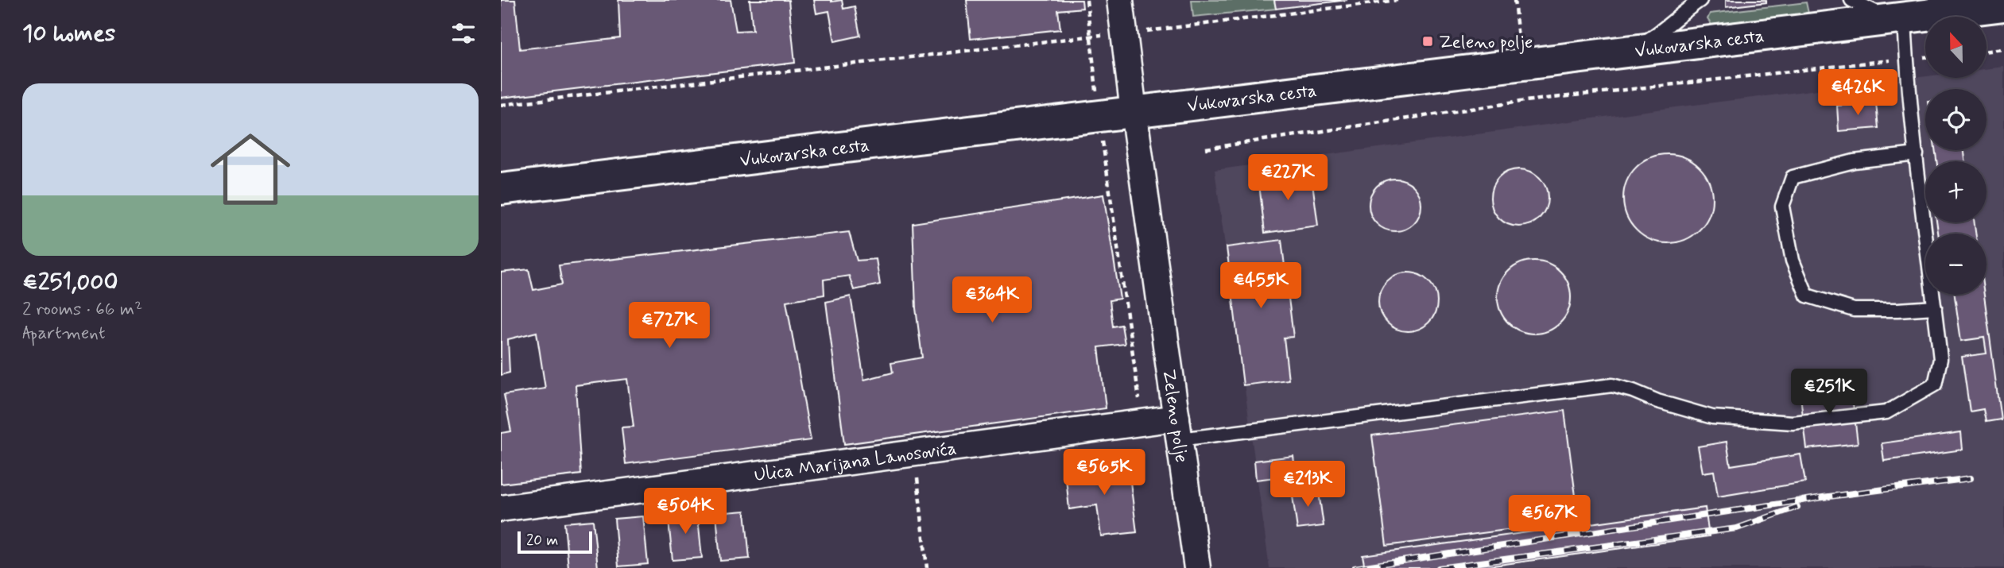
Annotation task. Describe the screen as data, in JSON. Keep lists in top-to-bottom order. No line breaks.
{"streets":{"main road":["Vukovarska cesta"],"street":["Zeleno polje","Ulica Marijana Lanosovića"]},"crossings":[["Vukovarska cesta","Zeleno polje"],["Zeleno polje","Ulica Marijana Lanosovića"]],"places":{"transit":["Zeleno polje"]},"scale_bar":"20 m","north":"top","page":{"heading":"10 homes","map_buttons":["+","−"],"list":[{"name":"€251,000","note":"2 rooms · 66 m² · Apartment"}],"price":["€426K","€227K","€455K","€364K","€727K","€251K","€565K","€213K","€504K","€567K"],"scale":"20 m"}}
